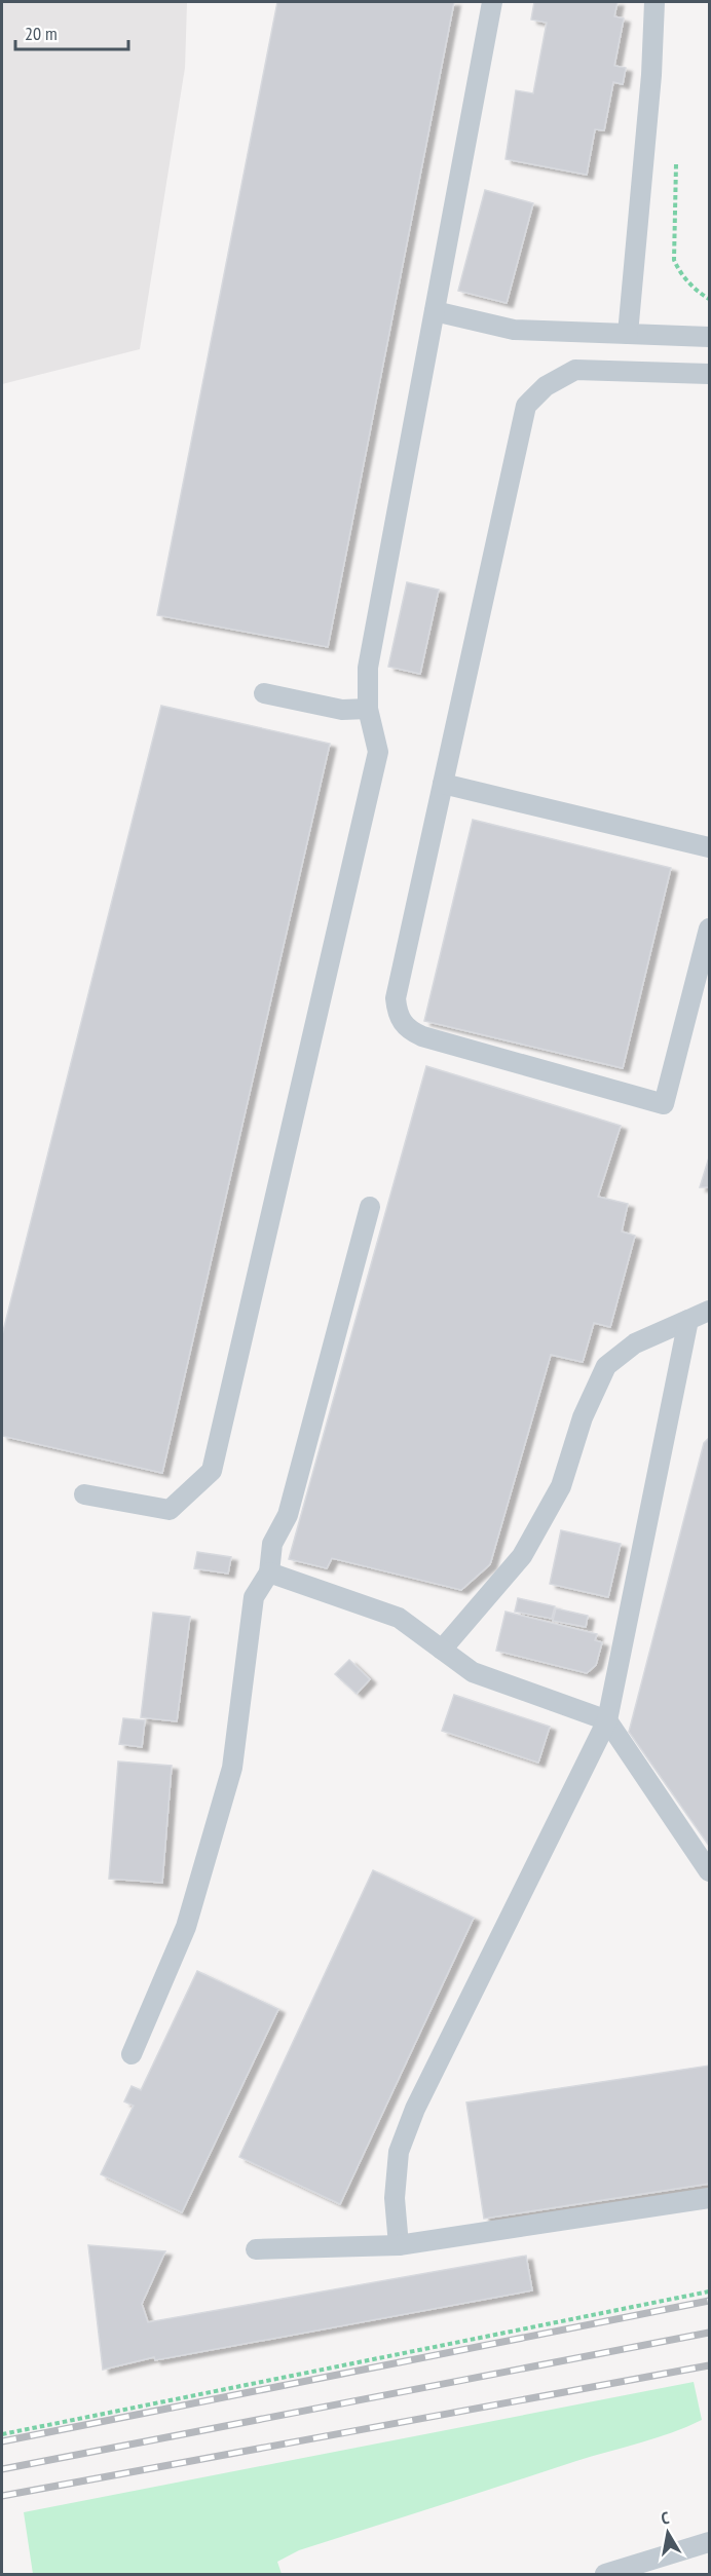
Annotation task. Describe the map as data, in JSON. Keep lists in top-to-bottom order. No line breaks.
{"scale_bar":"20 m","north":"top"}
